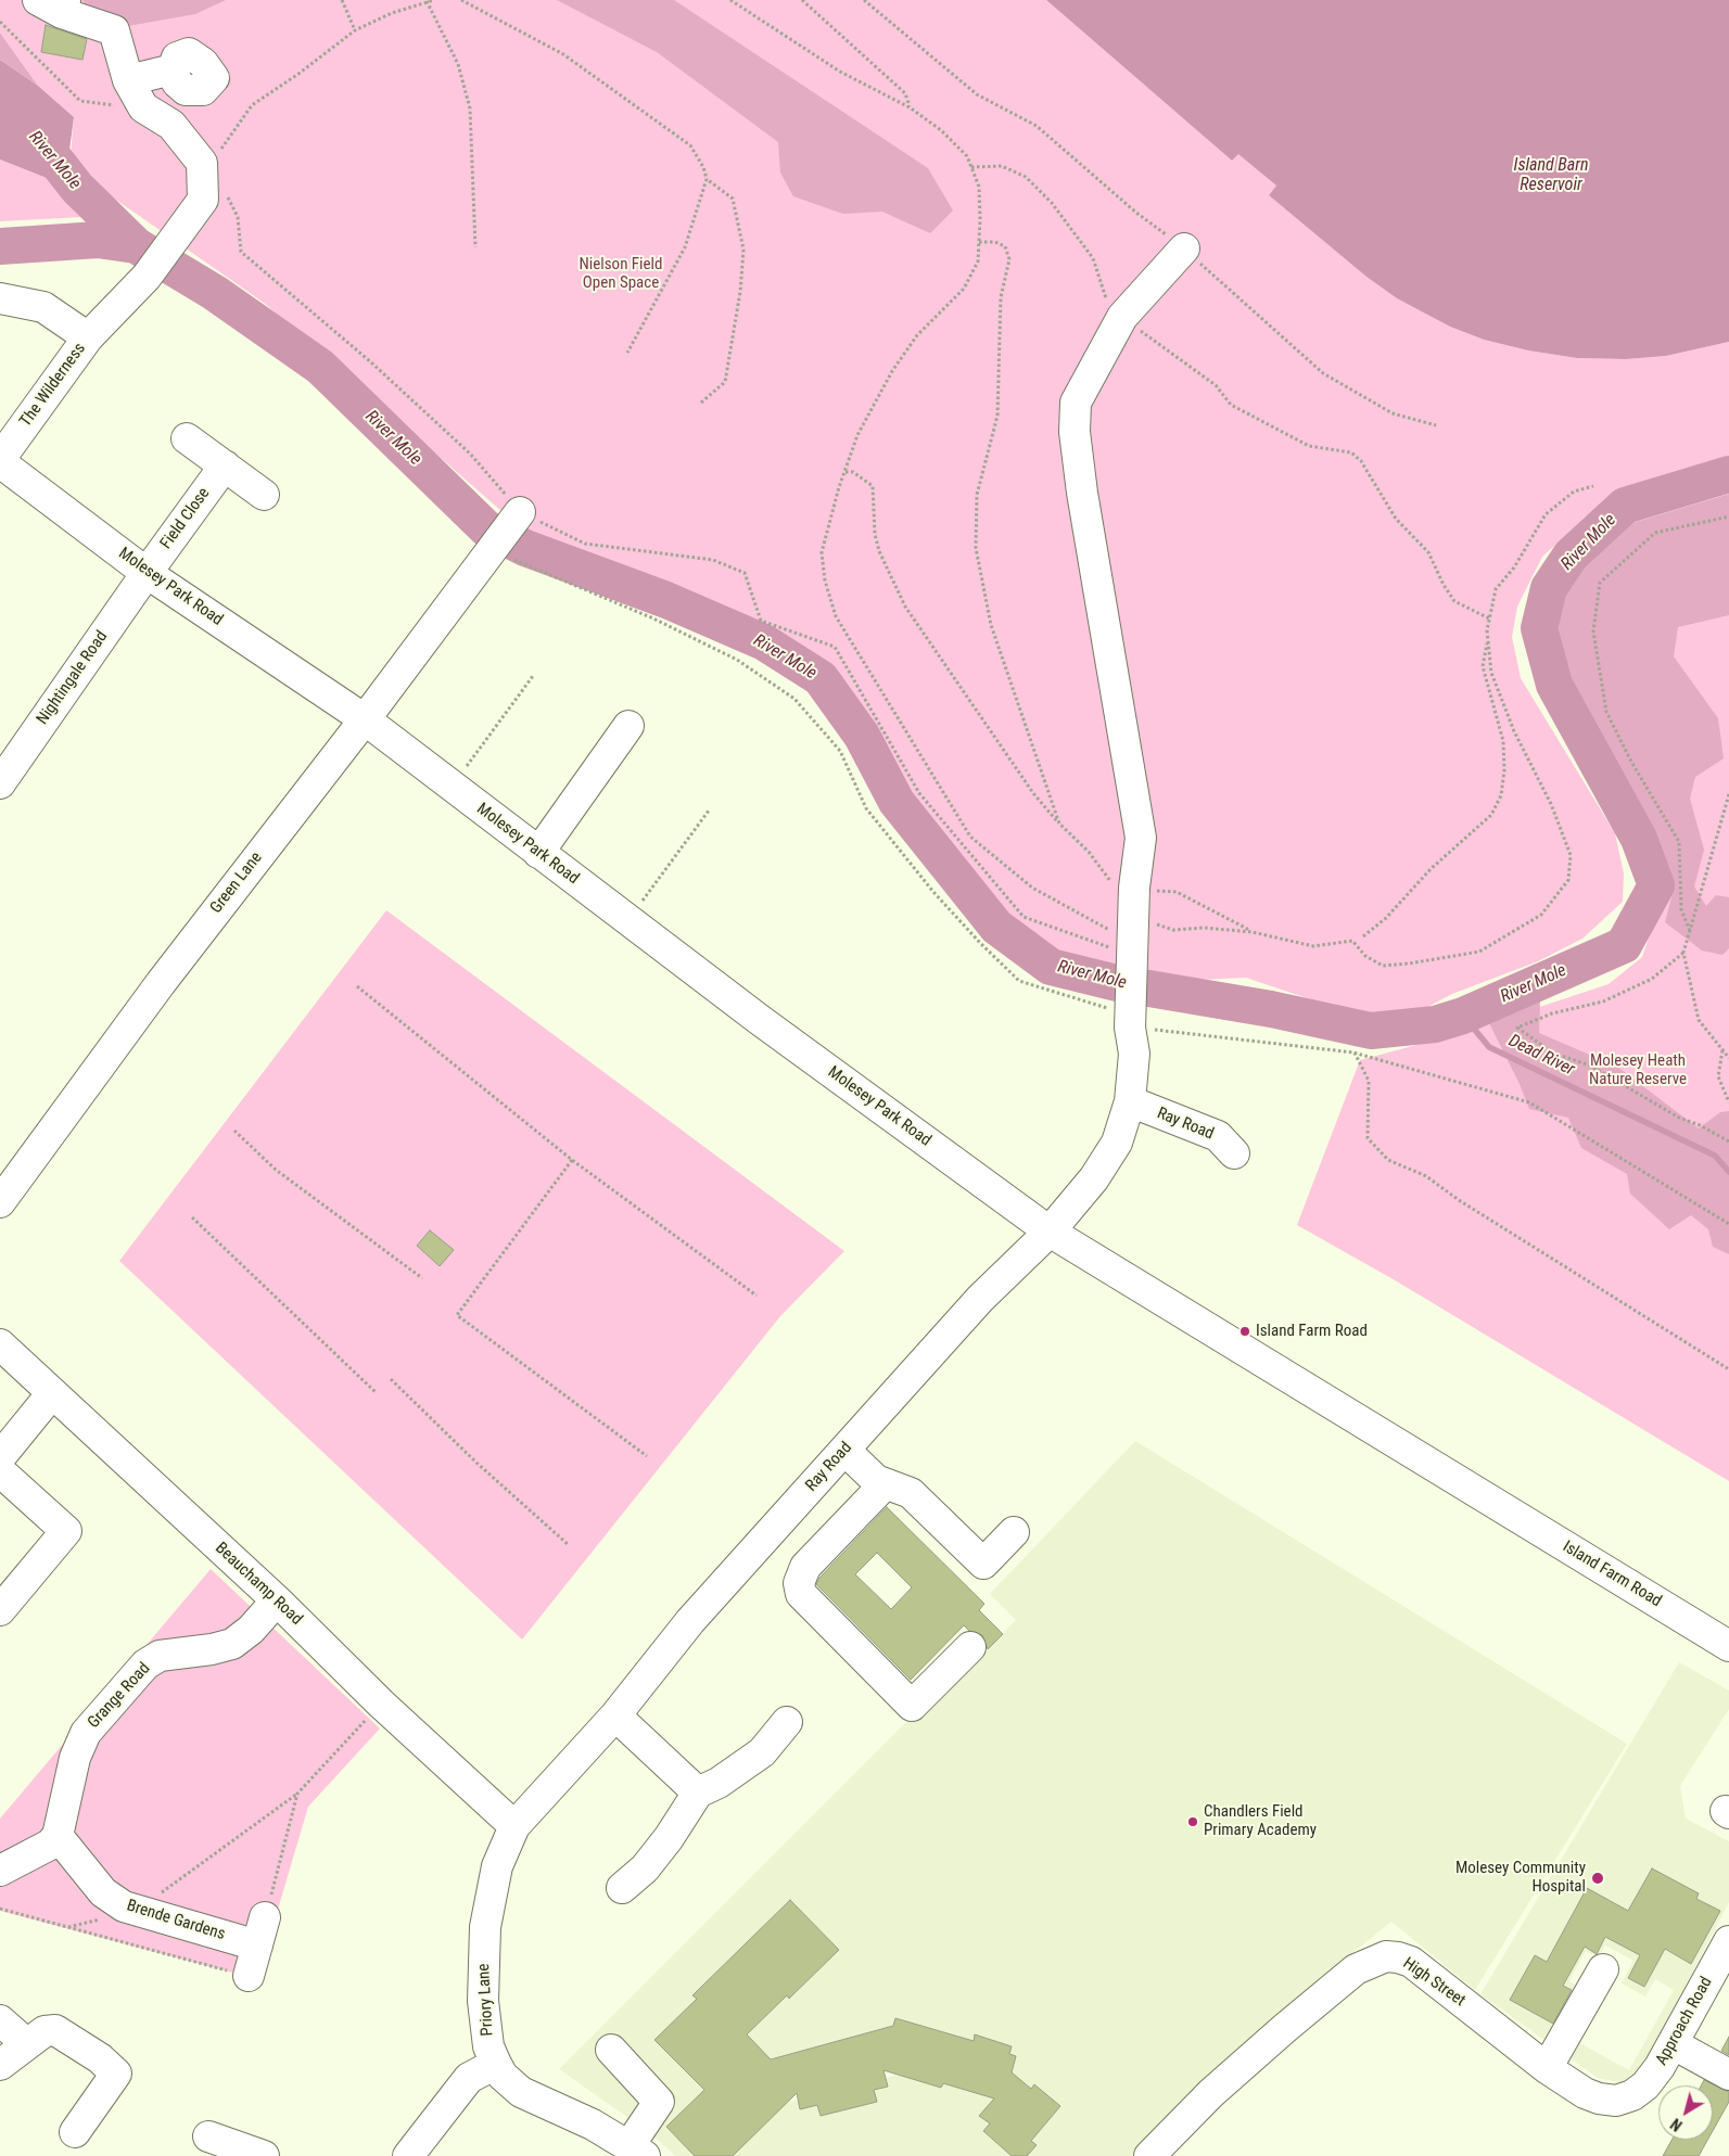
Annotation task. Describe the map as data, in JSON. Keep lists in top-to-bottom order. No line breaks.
{"streets":{"street":["The Wilderness","Field Close","Molesey Park Road","Nightingale Road","Green Lane","Ray Road","Island Farm Road","Beauchamp Road","Grange Road","Brende Gardens","High Street","Priory Lane","Approach Road"]},"crossings":[["The Wilderness","Molesey Park Road"],["Field Close","Molesey Park Road"],["Field Close","Nightingale Road"],["Molesey Park Road","Nightingale Road"],["Molesey Park Road","Green Lane"],["Molesey Park Road","Ray Road"],["Molesey Park Road","Island Farm Road"],["Ray Road","Island Farm Road"],["Ray Road","Beauchamp Road"],["Ray Road","Priory Lane"],["Beauchamp Road","Grange Road"],["Beauchamp Road","Priory Lane"],["Grange Road","Brende Gardens"],["High Street","Approach Road"]],"water":["River Mole","Island Barn Reservoir","Dead River"],"parks":["Nielson Field Open Space","Molesey Heath Nature Reserve"],"places":["Island Farm Road","Chandlers Field Primary Academy","Molesey Community Hospital"],"north":"bottom left"}
